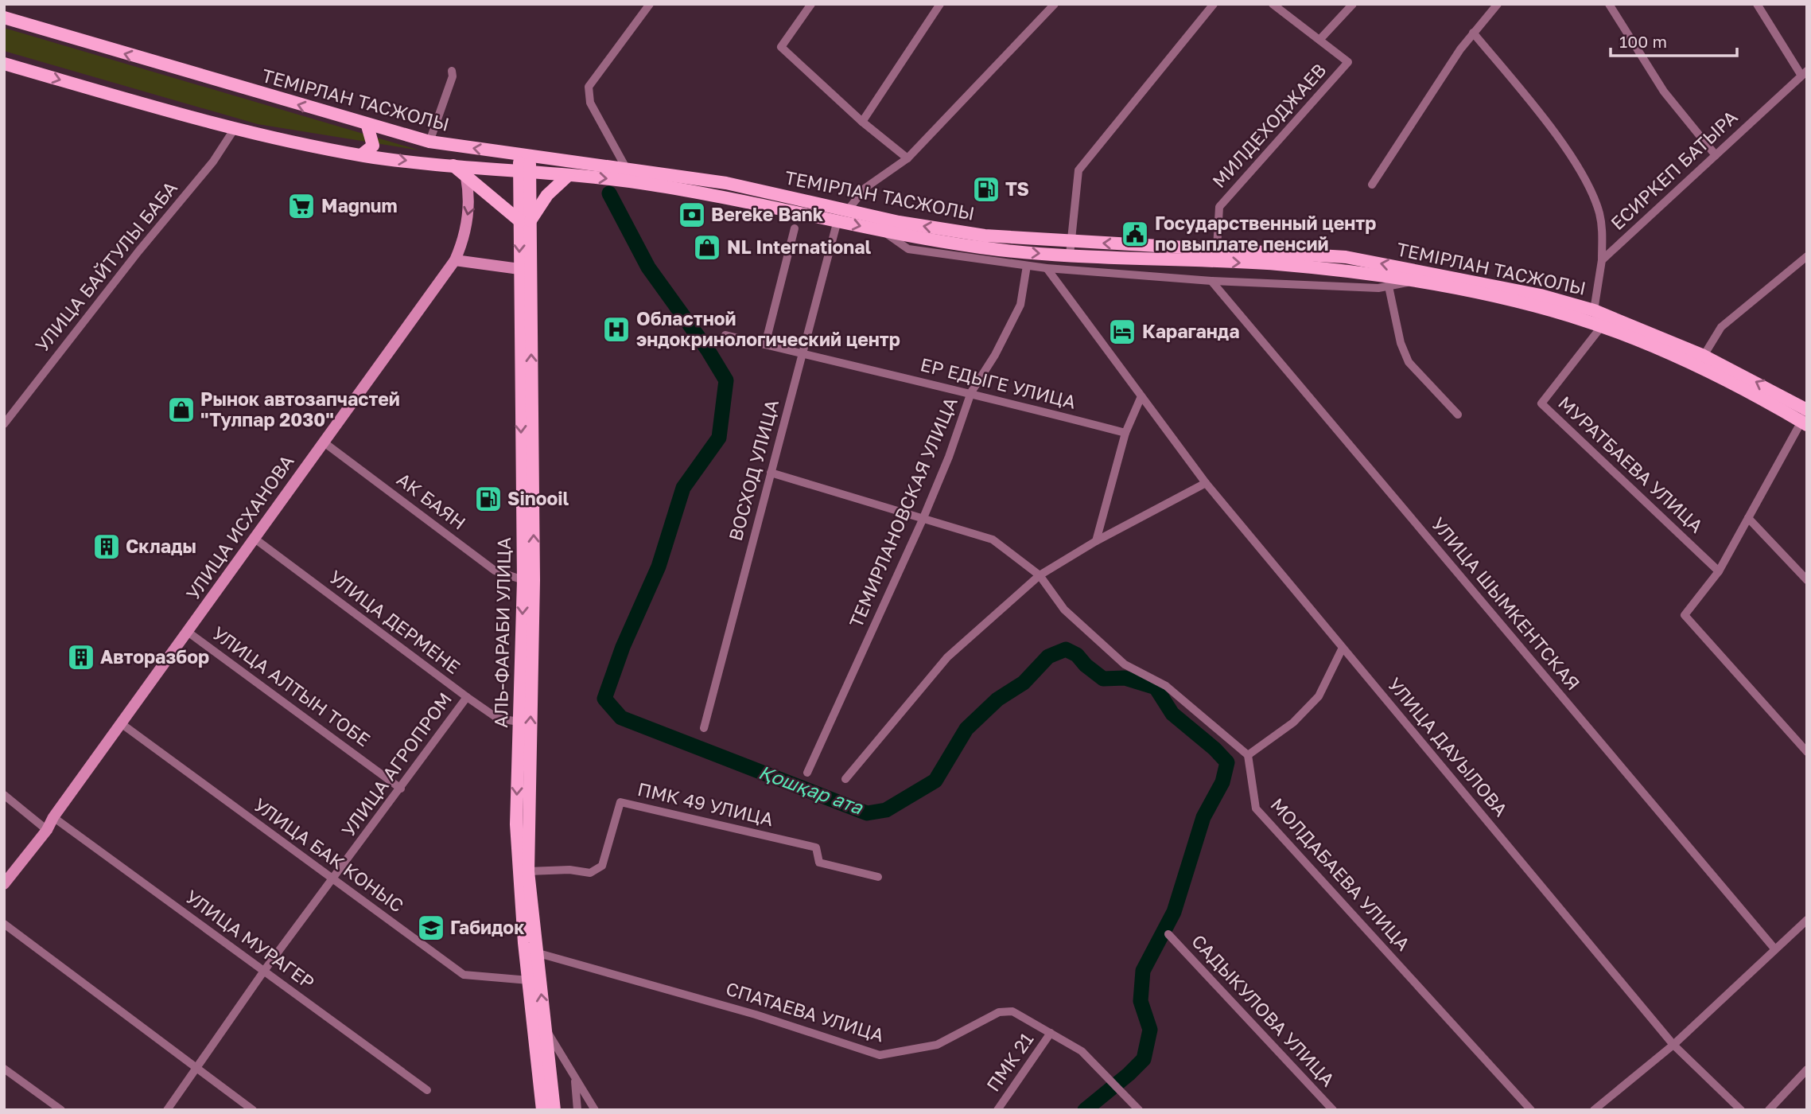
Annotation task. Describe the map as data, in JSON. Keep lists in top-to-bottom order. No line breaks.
{"streets":{"main road":["ТЕМІРЛАН ТАСЖОЛЫ","УЛИЦА ИСХАНОВА","АЛЬ-ФАРАБИ УЛИЦА"],"street":["МИЛДЕХОДЖАЕВ","ЕСИРКЕП БАТЫРА","УЛИЦА БАЙТУЛЫ БАБА","ЕР ЕДЫГЕ УЛИЦА","МУРАТБАЕВА УЛИЦА","ВОСХОД УЛИЦА","АК БАЯН","ТЕМИРЛАНОВСКАЯ УЛИЦА","УЛИЦА ШЫМКЕНТСКАЯ","УЛИЦА ДЕРМЕНЕ","УЛИЦА АЛТЫН ТОБЕ","УЛИЦА ДАУЫЛОВА","УЛИЦА АГРОПРОМ","ПМК 49 УЛИЦА","УЛИЦА БАК КОНЫС","МОЛДАБАЕВА УЛИЦА","УЛИЦА МУРАГЕР","САДЫКУЛОВА УЛИЦА","СПАТАЕВА УЛИЦА","ПМК 21"]},"crossings":[["ТЕМІРЛАН ТАСЖОЛЫ","МИЛДЕХОДЖАЕВ"],["ТЕМІРЛАН ТАСЖОЛЫ","УЛИЦА БАЙТУЛЫ БАБА"],["ТЕМІРЛАН ТАСЖОЛЫ","МУРАТБАЕВА УЛИЦА"],["ТЕМІРЛАН ТАСЖОЛЫ","ВОСХОД УЛИЦА"],["ТЕМІРЛАН ТАСЖОЛЫ","АЛЬ-ФАРАБИ УЛИЦА"],["ЕР ЕДЫГЕ УЛИЦА","ВОСХОД УЛИЦА"],["ЕР ЕДЫГЕ УЛИЦА","ТЕМИРЛАНОВСКАЯ УЛИЦА"],["АК БАЯН","УЛИЦА ИСХАНОВА"],["АК БАЯН","АЛЬ-ФАРАБИ УЛИЦА"],["УЛИЦА ИСХАНОВА","УЛИЦА ДЕРМЕНЕ"],["УЛИЦА ИСХАНОВА","УЛИЦА АЛТЫН ТОБЕ"],["УЛИЦА ИСХАНОВА","УЛИЦА БАК КОНЫС"],["УЛИЦА ИСХАНОВА","УЛИЦА МУРАГЕР"],["УЛИЦА ДЕРМЕНЕ","АЛЬ-ФАРАБИ УЛИЦА"],["УЛИЦА ДЕРМЕНЕ","УЛИЦА АГРОПРОМ"],["АЛЬ-ФАРАБИ УЛИЦА","ПМК 49 УЛИЦА"],["АЛЬ-ФАРАБИ УЛИЦА","УЛИЦА БАК КОНЫС"],["АЛЬ-ФАРАБИ УЛИЦА","СПАТАЕВА УЛИЦА"],["УЛИЦА АЛТЫН ТОБЕ","УЛИЦА АГРОПРОМ"],["УЛИЦА АГРОПРОМ","УЛИЦА БАК КОНЫС"],["УЛИЦА АГРОПРОМ","УЛИЦА МУРАГЕР"],["СПАТАЕВА УЛИЦА","ПМК 21"]],"water":["Қошқар ата"],"places":{"fuel station":["TS","Sinooil"],"supermarket":["Magnum"],"bank":["Bereke Bank"],"public building":["Государственный центр по выплате пенсий"],"shop":["NL International","Рынок автозапчастей \"Тулпар 2030\""],"hospital":["Областной эндокринологический центр"],"hotel":["Караганда"],"building":["Склады","Авторазбор"],"school or university":["Габидок"]},"scale_bar":"100 m"}
